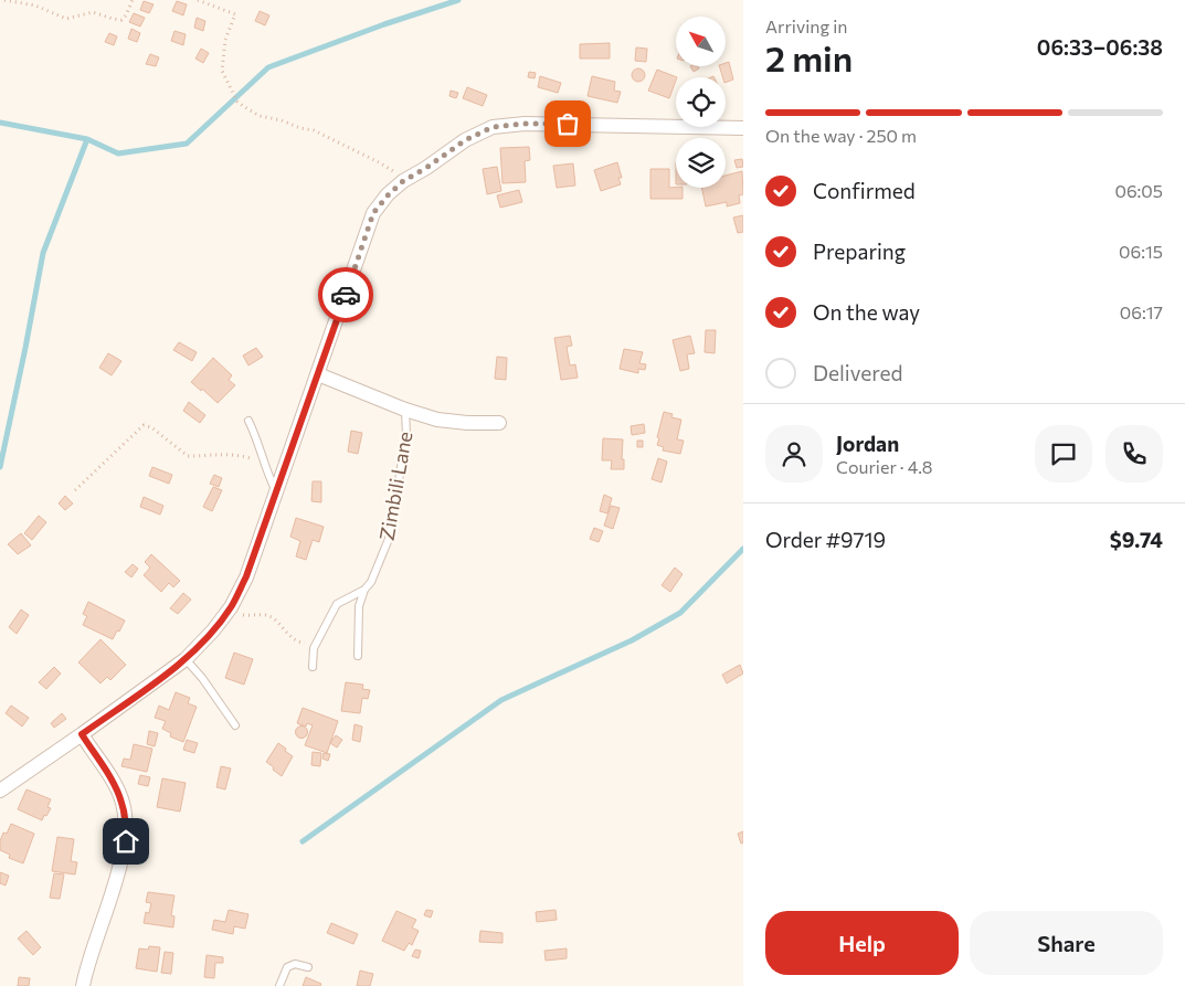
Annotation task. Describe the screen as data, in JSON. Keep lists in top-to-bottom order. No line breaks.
{"streets":{"lane":["Zimbili Lane"]},"north":"top left","page":{"heading":["2 min","Arriving in","06:33–06:38"],"panel":["Jordan","Courier · 4.8","Order #9719","$9.74"],"bar":"On the way · 250 m","list":[["Confirmed","06:05"],["Preparing","06:15"],["On the way","06:17"],"Delivered"],"buttons":["Help","Share"]}}
